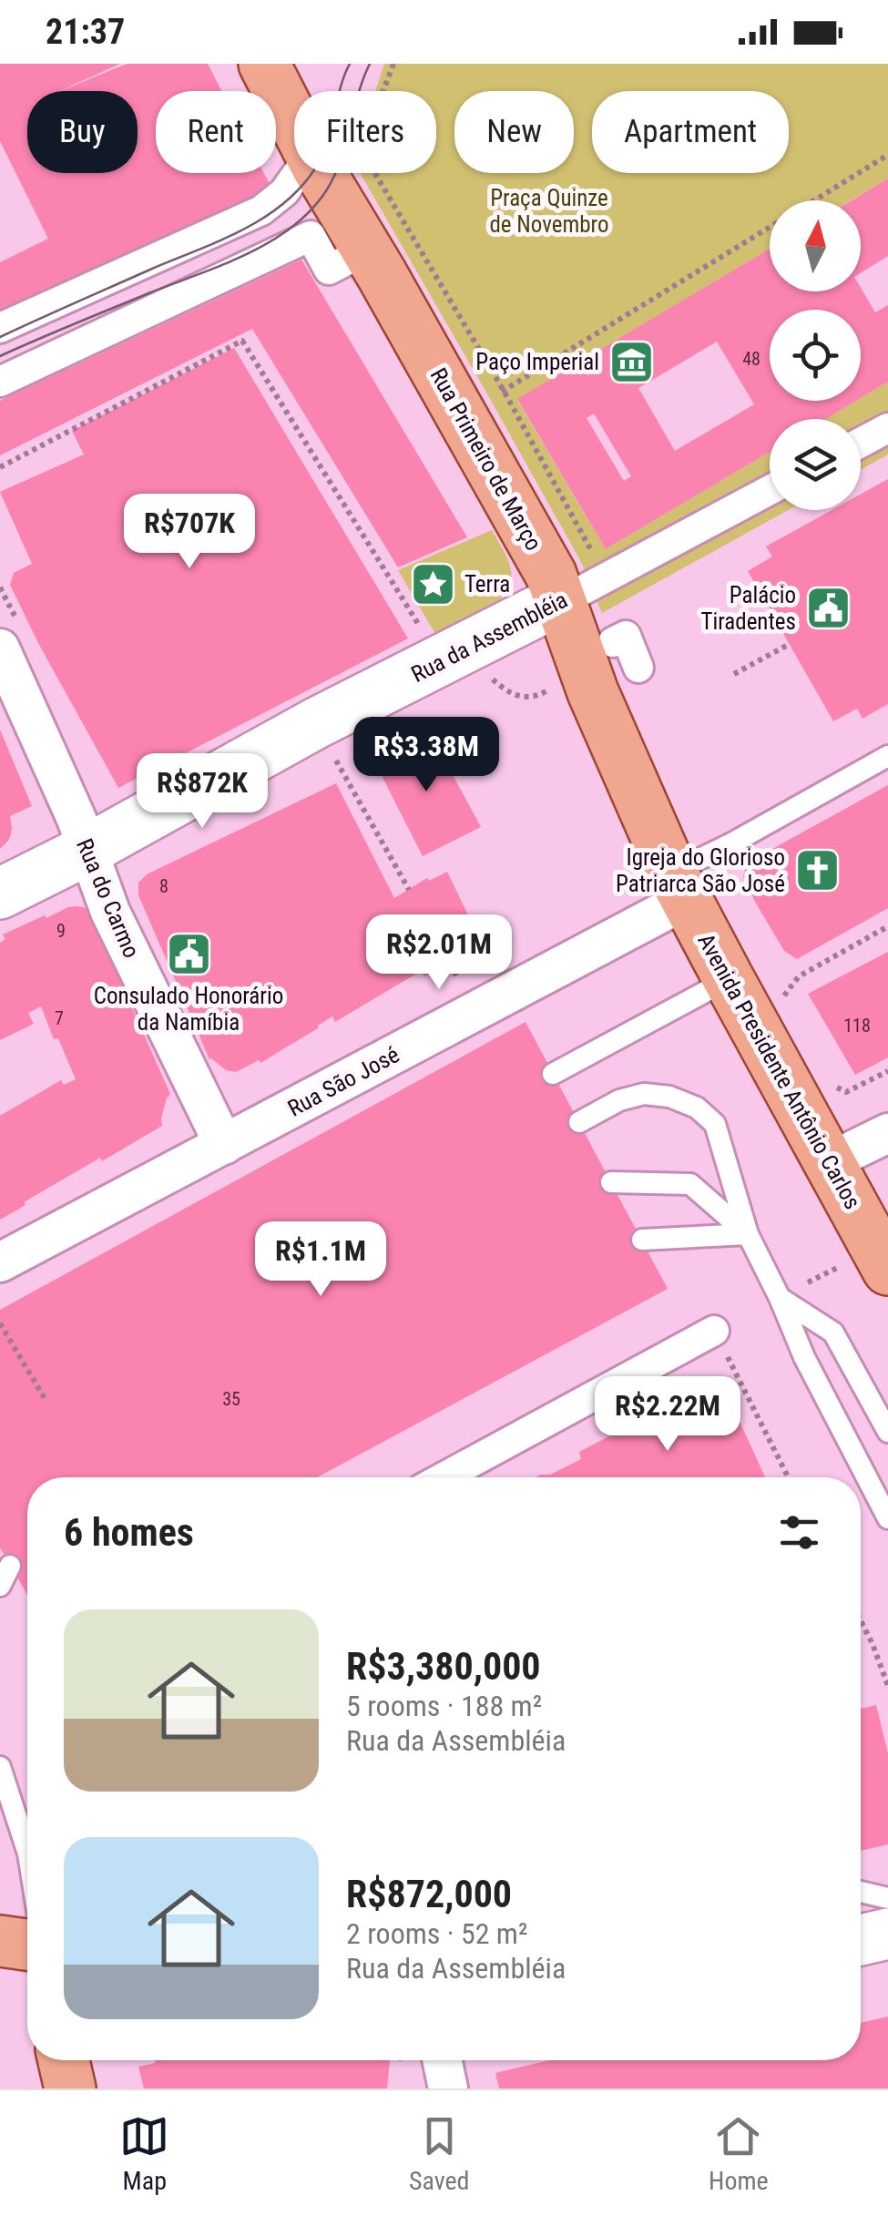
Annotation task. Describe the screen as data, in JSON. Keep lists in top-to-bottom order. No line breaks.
{"streets":{"main road":["Rua Primeiro de Março","Avenida Presidente Antônio Carlos"],"street":["Rua da Assembléia","Rua do Carmo","Rua São José"]},"crossings":[["Rua Primeiro de Março","Rua da Assembléia"],["Rua Primeiro de Março","Avenida Presidente Antônio Carlos"],["Rua Primeiro de Março","Rua São José"],["Rua da Assembléia","Rua do Carmo"],["Rua do Carmo","Rua São José"],["Avenida Presidente Antônio Carlos","Rua São José"]],"parks":["Praça Quinze de Novembro"],"places":{"museum":["Paço Imperial"],"place":["Terra"],"public building":["Palácio Tiradentes","Consulado Honorário da Namíbia"],"church":["Igreja do Glorioso Patriarca São José"]},"house_numbers":["48","8","9","7","118","35"],"north":"top","page":{"status":"21:37","chip":["Buy","Rent","Filters","New","Apartment"],"price":["R$707K","R$3.38M","R$872K","R$2.01M","R$1.1M","R$2.22M"],"heading":"6 homes","list":[{"name":"R$3,380,000","note":"5 rooms · 188 m² · Rua da Assembléia"},{"name":"R$872,000","note":"2 rooms · 52 m² · Rua da Assembléia"}],"tabs":["Map","Saved","Home"]}}
